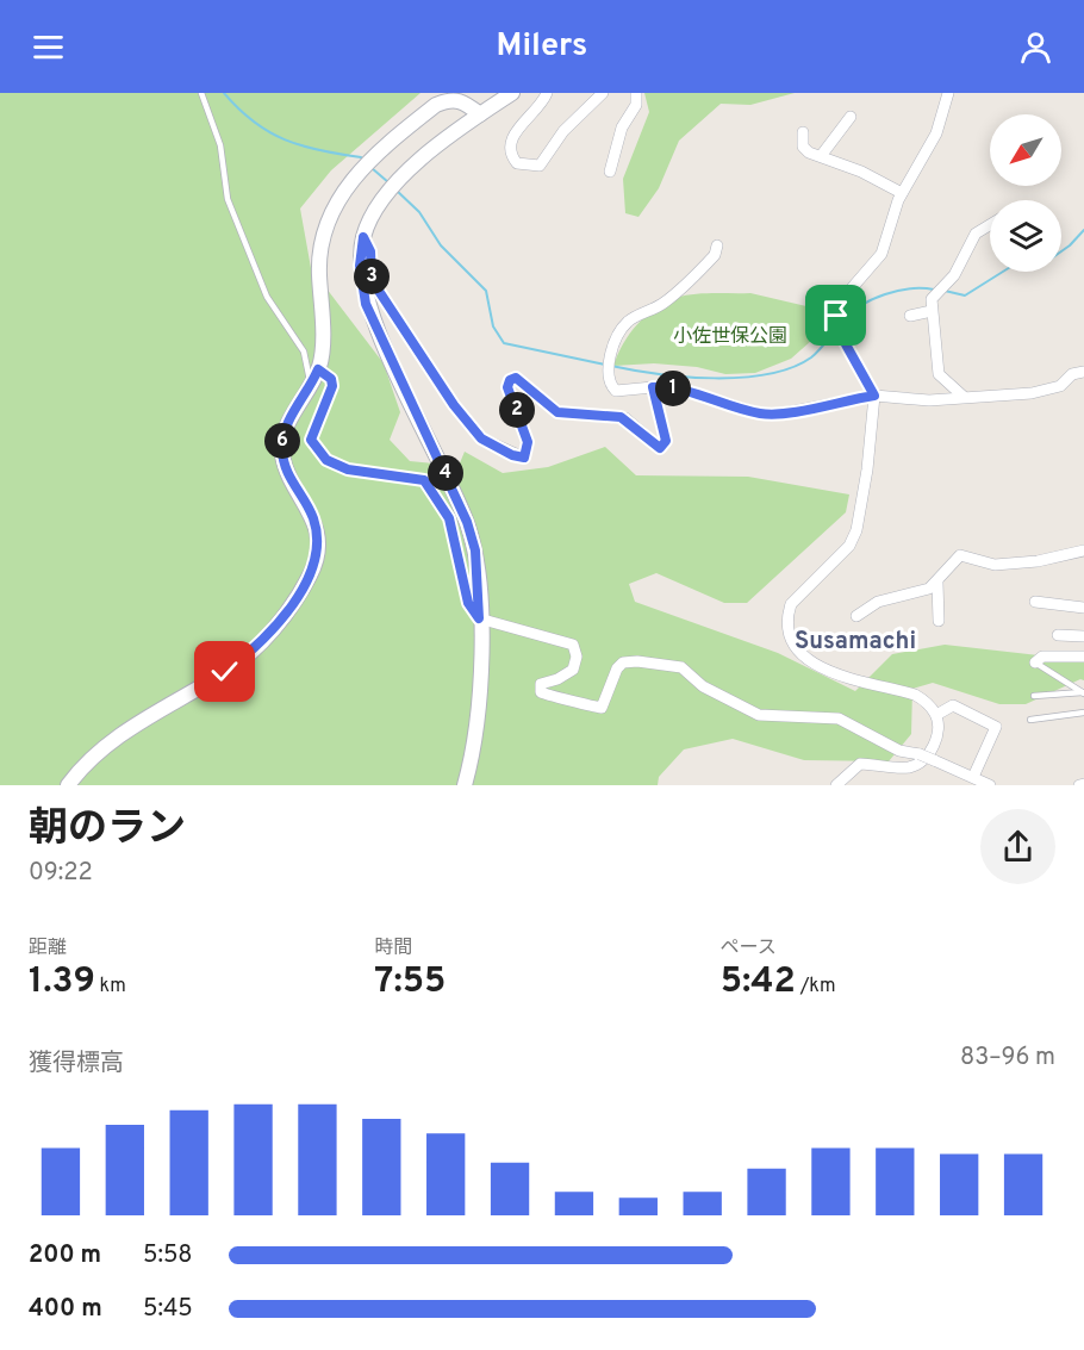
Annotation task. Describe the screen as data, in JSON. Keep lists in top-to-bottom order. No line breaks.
{"districts":["Susamachi"],"parks":["小佐世保公園"],"north":"bottom left","page":{"header":"Milers","pins":["3","1","2","6","4"],"heading":["朝のラン","09:22"],"stats":[["距離","1.39 km"],["時間","7:55"],["ペース","5:42 /km"]],"chart":["獲得標高","83–96 m"],"list":[{"name":"200 m","note":"5:58"},{"name":"400 m","note":"5:45"}]}}
